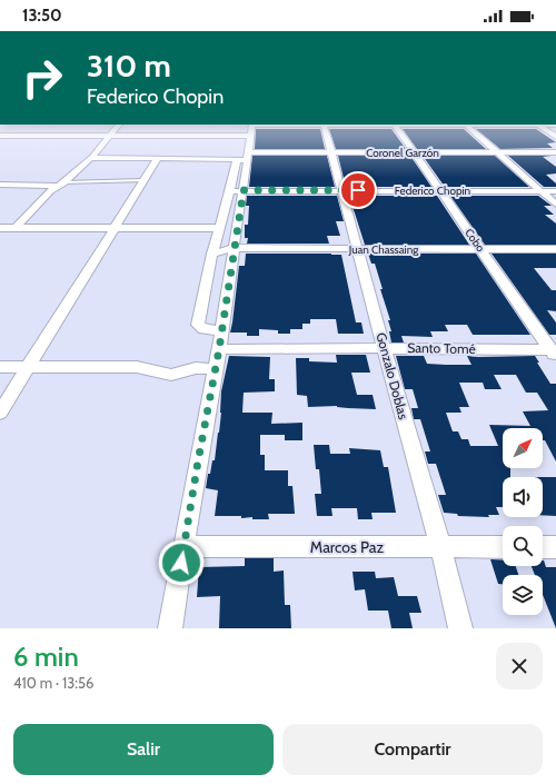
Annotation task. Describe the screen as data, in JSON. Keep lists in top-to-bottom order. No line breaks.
{"streets":{"street":["Coronel Garzón","Federico Chopin","Cobo","Juan Chassaing","Santo Tomé","Gonzalo Doblas","Marcos Paz"]},"crossings":[["Coronel Garzón","Cobo"],["Coronel Garzón","Gonzalo Doblas"],["Federico Chopin","Cobo"],["Federico Chopin","Gonzalo Doblas"],["Cobo","Juan Chassaing"],["Cobo","Santo Tomé"],["Juan Chassaing","Gonzalo Doblas"],["Santo Tomé","Gonzalo Doblas"],["Gonzalo Doblas","Marcos Paz"]],"north":"top right","page":{"status":"13:50","turn":["310 m","Federico Chopin"],"heading":["6 min","410 m · 13:56"],"buttons":["Salir","Compartir"]}}
